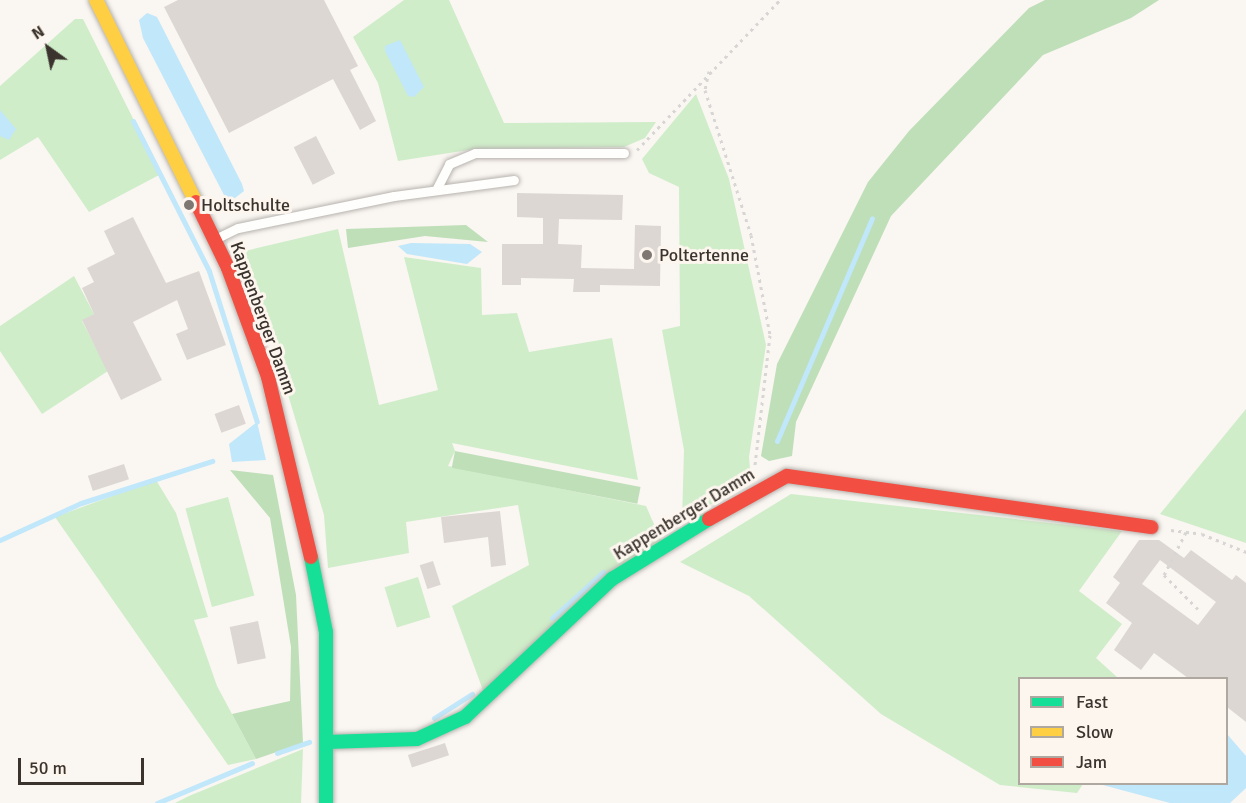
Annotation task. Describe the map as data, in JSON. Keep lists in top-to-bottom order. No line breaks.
{"streets":{"street":["Kappenberger Damm"]},"places":["Holtschulte","Poltertenne"],"legend":["Fast","Slow","Jam"],"scale_bar":"50 m","north":"top left"}
